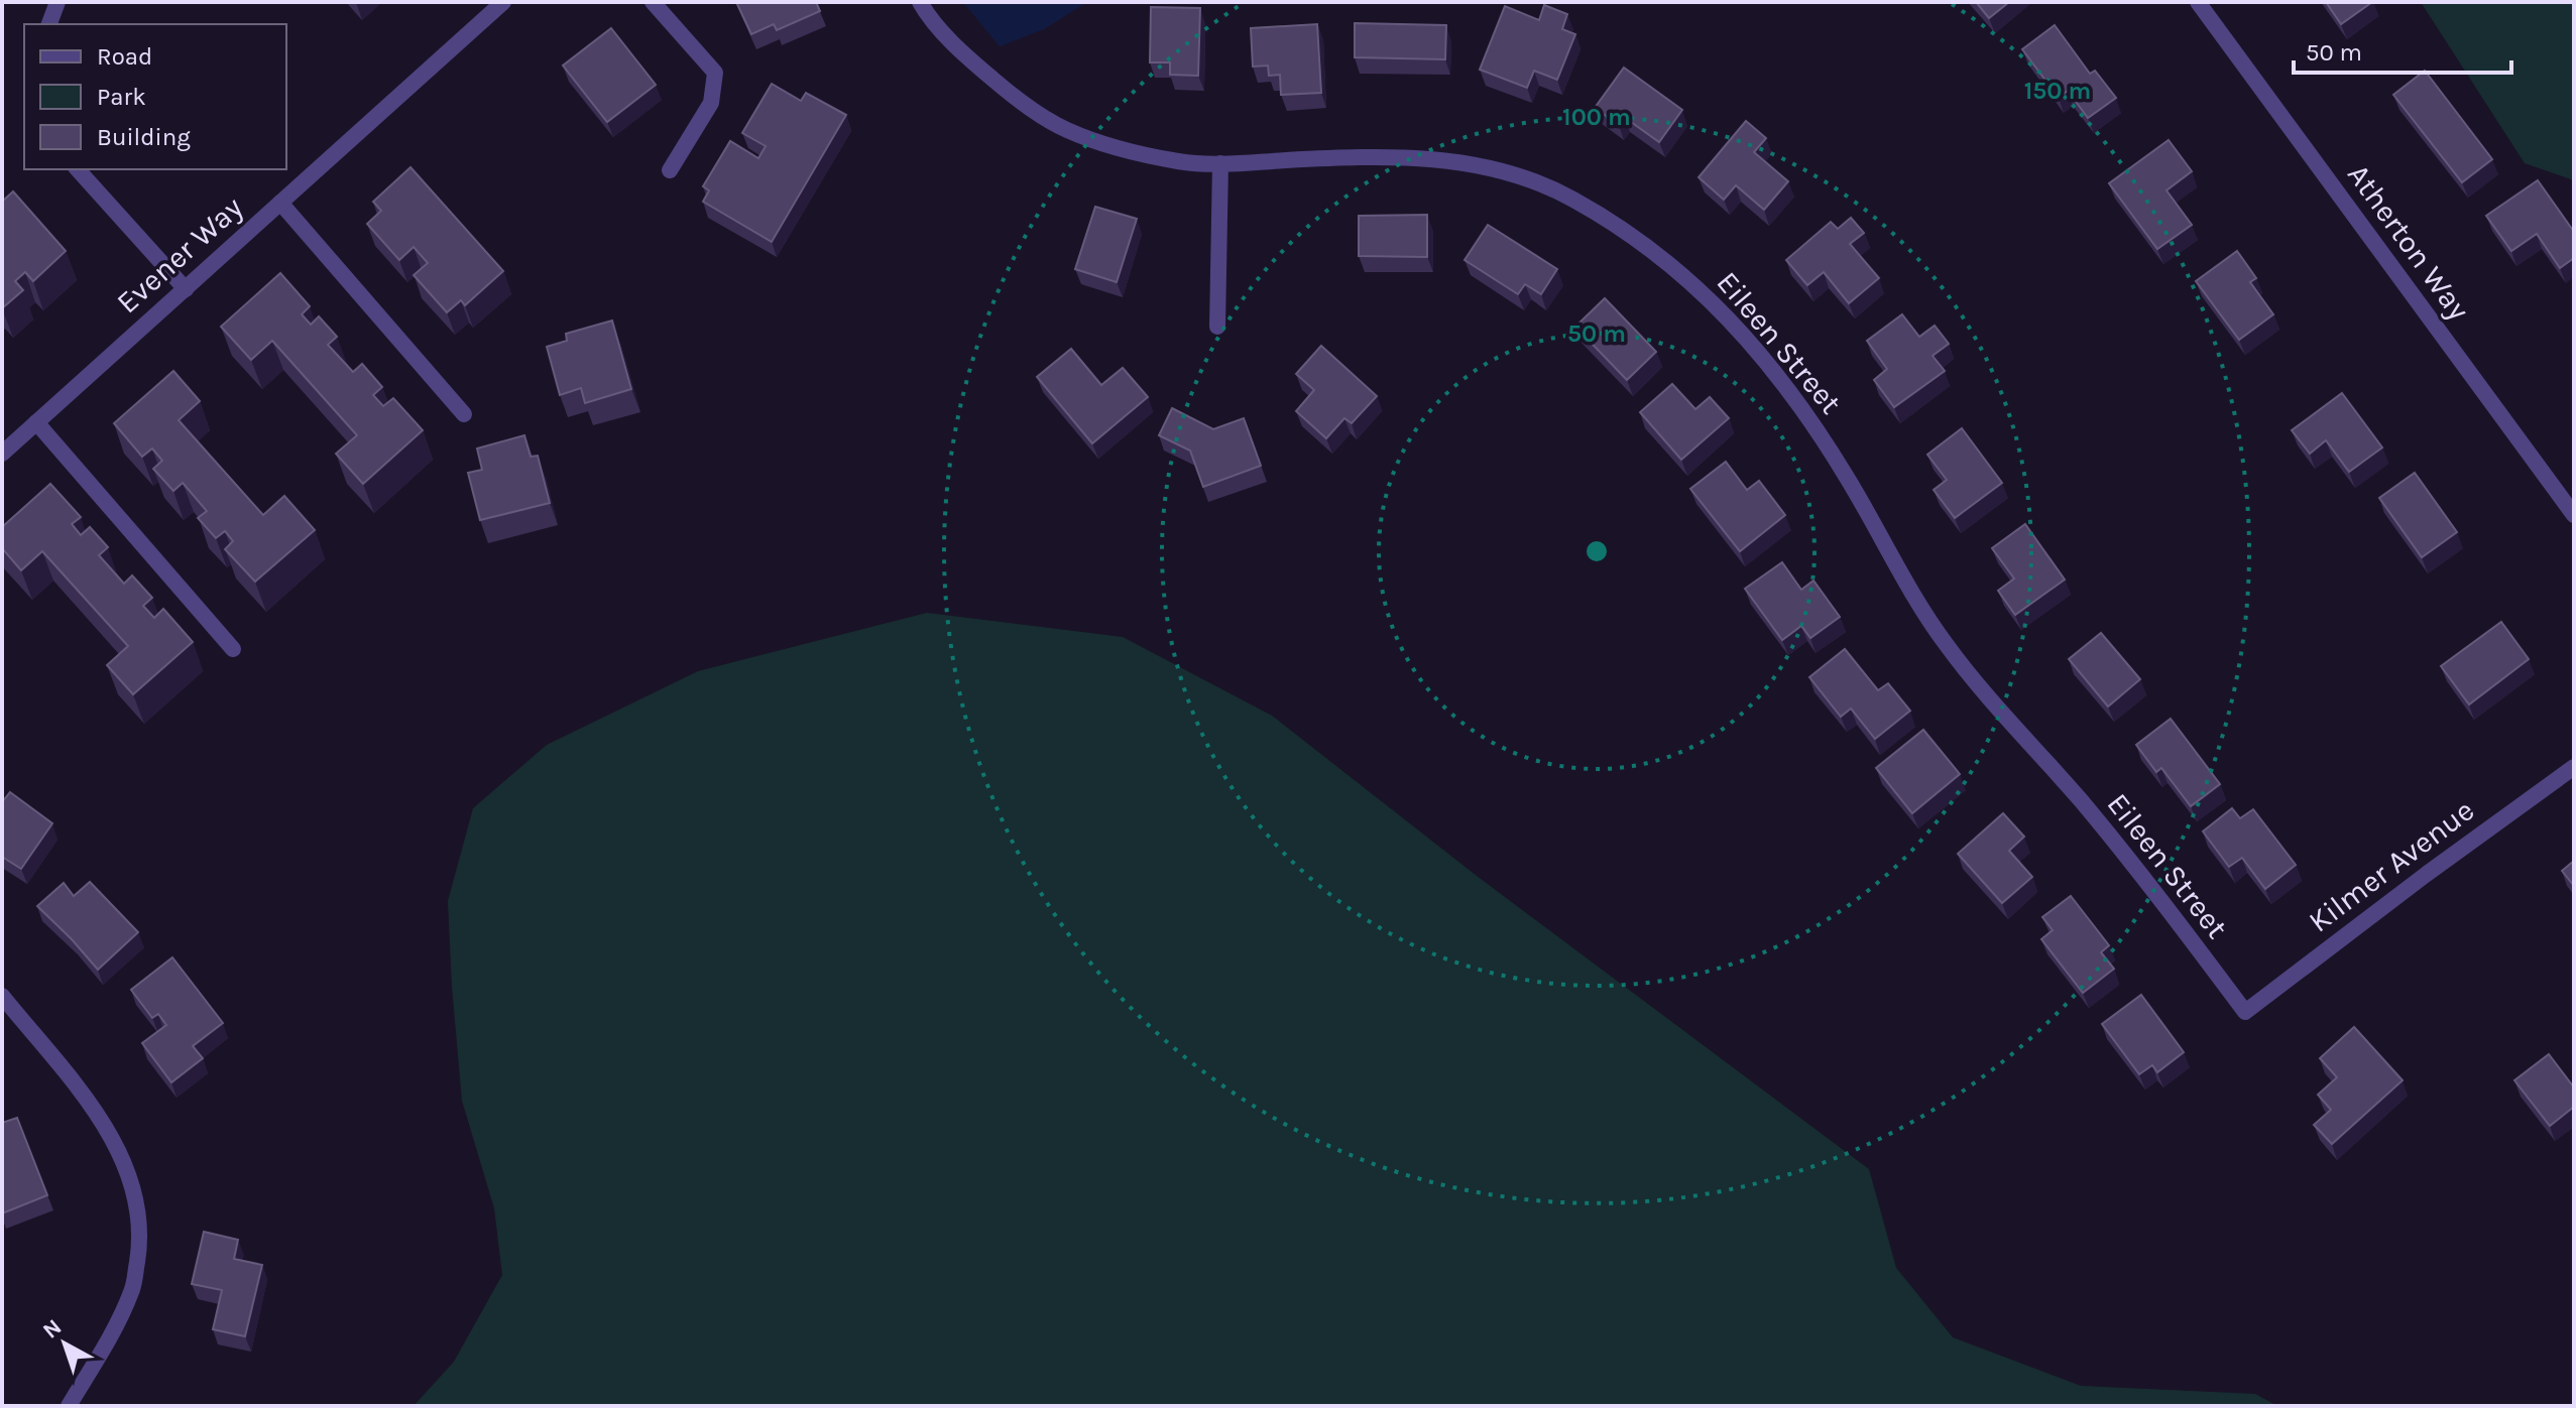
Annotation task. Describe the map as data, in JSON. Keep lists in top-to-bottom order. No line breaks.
{"streets":{"street":["Atherton Way","Evener Way","Eileen Street","Kilmer Avenue"]},"crossings":[["Eileen Street","Kilmer Avenue"]],"legend":["Road","Park","Building"],"scale_bar":"50 m","north":"top left","rings":["150 m","100 m","50 m"]}
